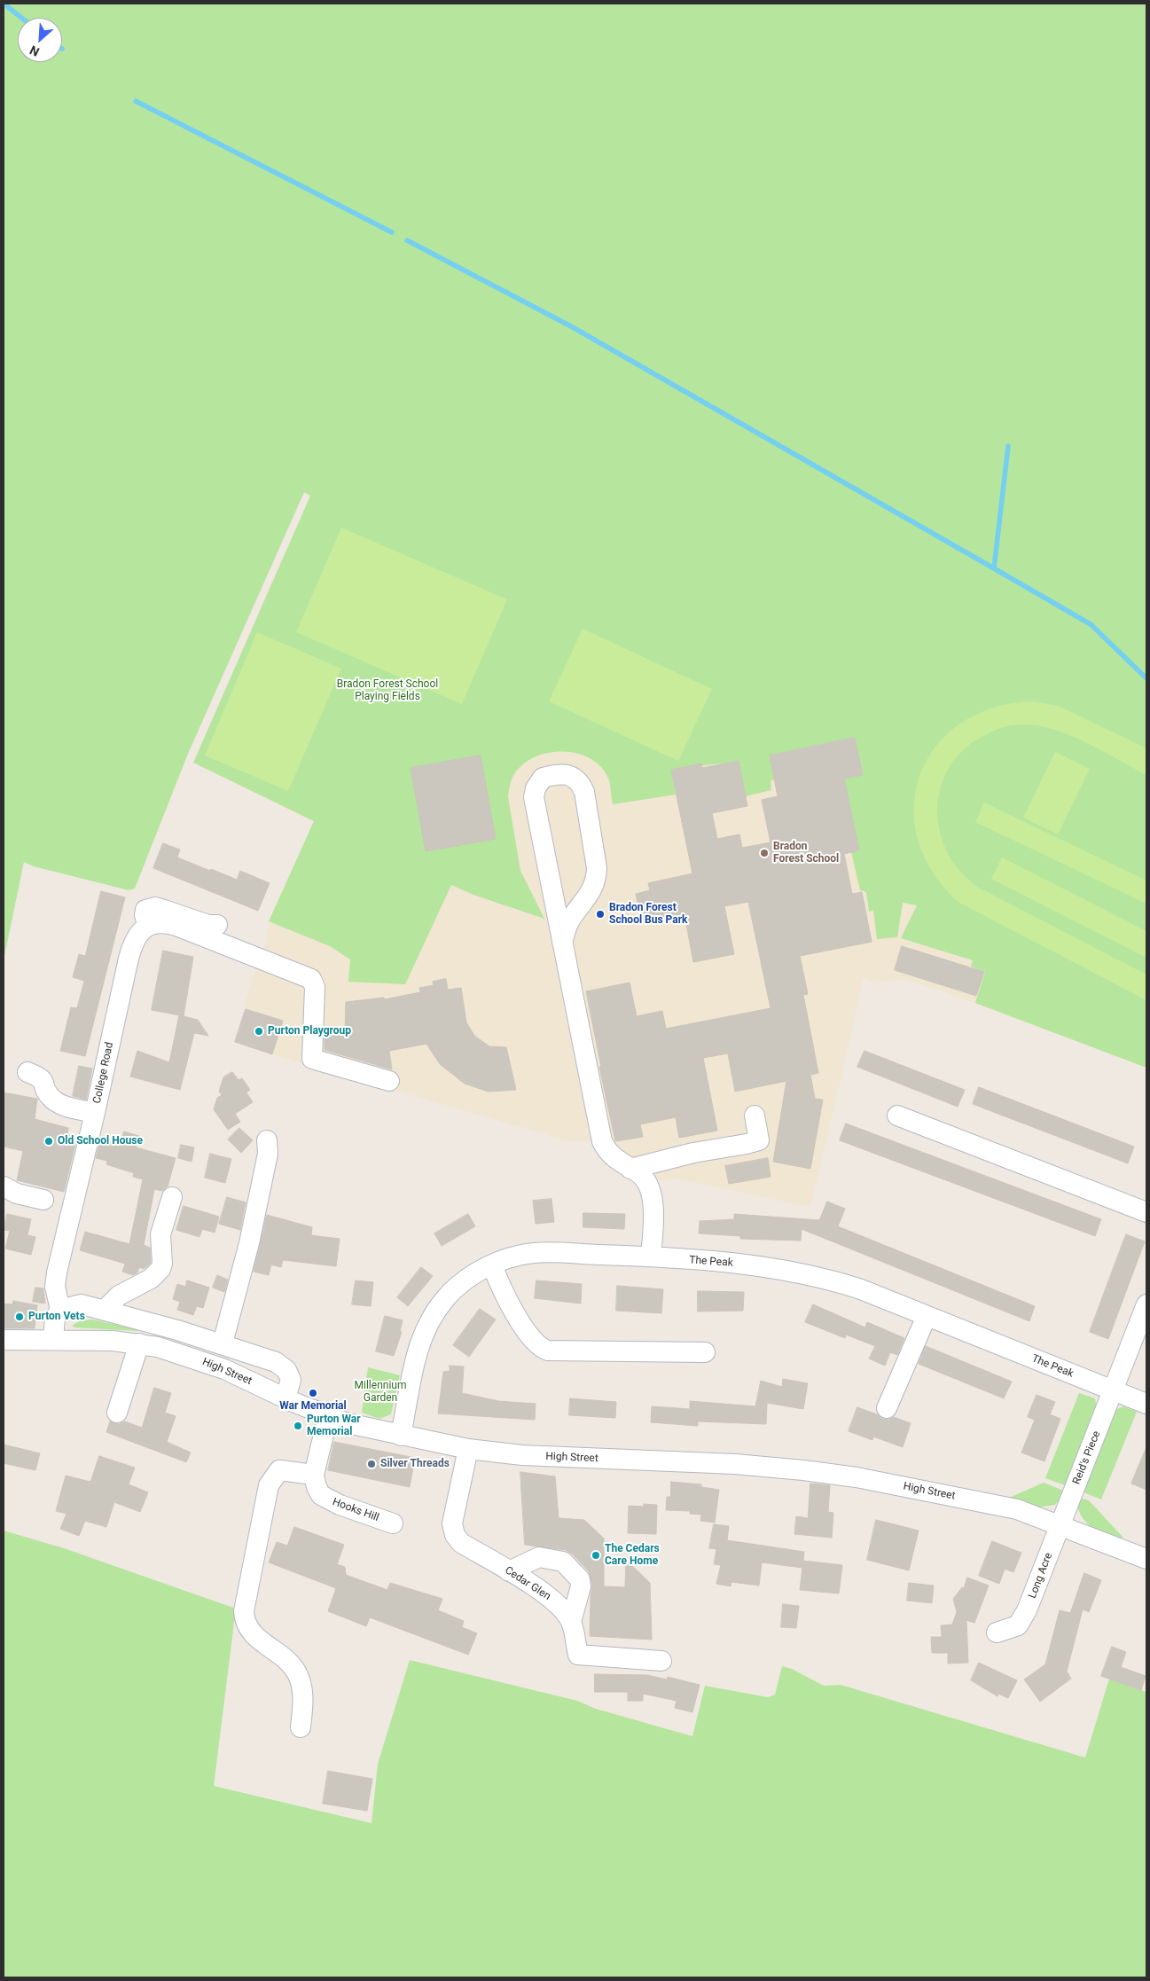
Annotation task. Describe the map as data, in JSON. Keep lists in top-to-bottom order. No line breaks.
{"streets":{"street":["College Road","The Peak","High Street","Reid's Piece","Hooks Hill","Long Acre","Cedar Glen"]},"crossings":[["The Peak","High Street"],["The Peak","Reid's Piece"],["High Street","Reid's Piece"],["High Street","Long Acre"],["High Street","Cedar Glen"],["Reid's Piece","Long Acre"]],"parks":["Bradon Forest School Playing Fields","Millennium Garden"],"places":["Bradon Forest School","Bradon Forest School Bus Park","Purton Playgroup","Old School House","Purton Vets","War Memorial","Purton War Memorial","Silver Threads","The Cedars Care Home"],"north":"bottom left"}
